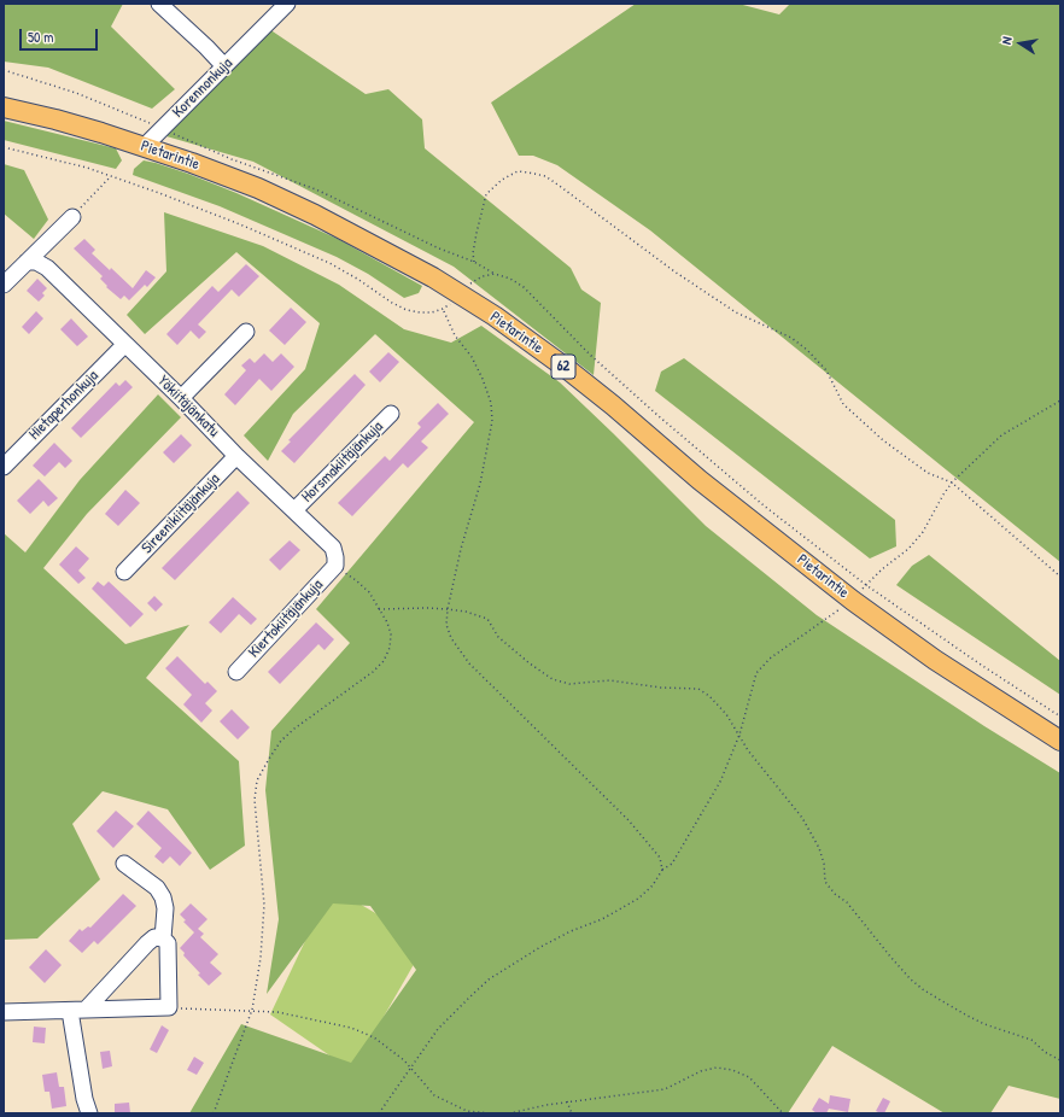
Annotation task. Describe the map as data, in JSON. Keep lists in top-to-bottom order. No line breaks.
{"streets":{"main road":["Pietarintie","62"],"street":["Korennonkuja","Hietaperhonkuja","Yökiitäjänkatu","Horsmakiitäjänkuja","Sireenikiitäjänkuja","Kiertokiitäjänkuja"]},"crossings":[["Korennonkuja","Pietarintie"],["Hietaperhonkuja","Yökiitäjänkatu"],["Yökiitäjänkatu","Horsmakiitäjänkuja"],["Yökiitäjänkatu","Sireenikiitäjänkuja"],["Yökiitäjänkatu","Kiertokiitäjänkuja"]],"scale_bar":"50 m","north":"left"}
